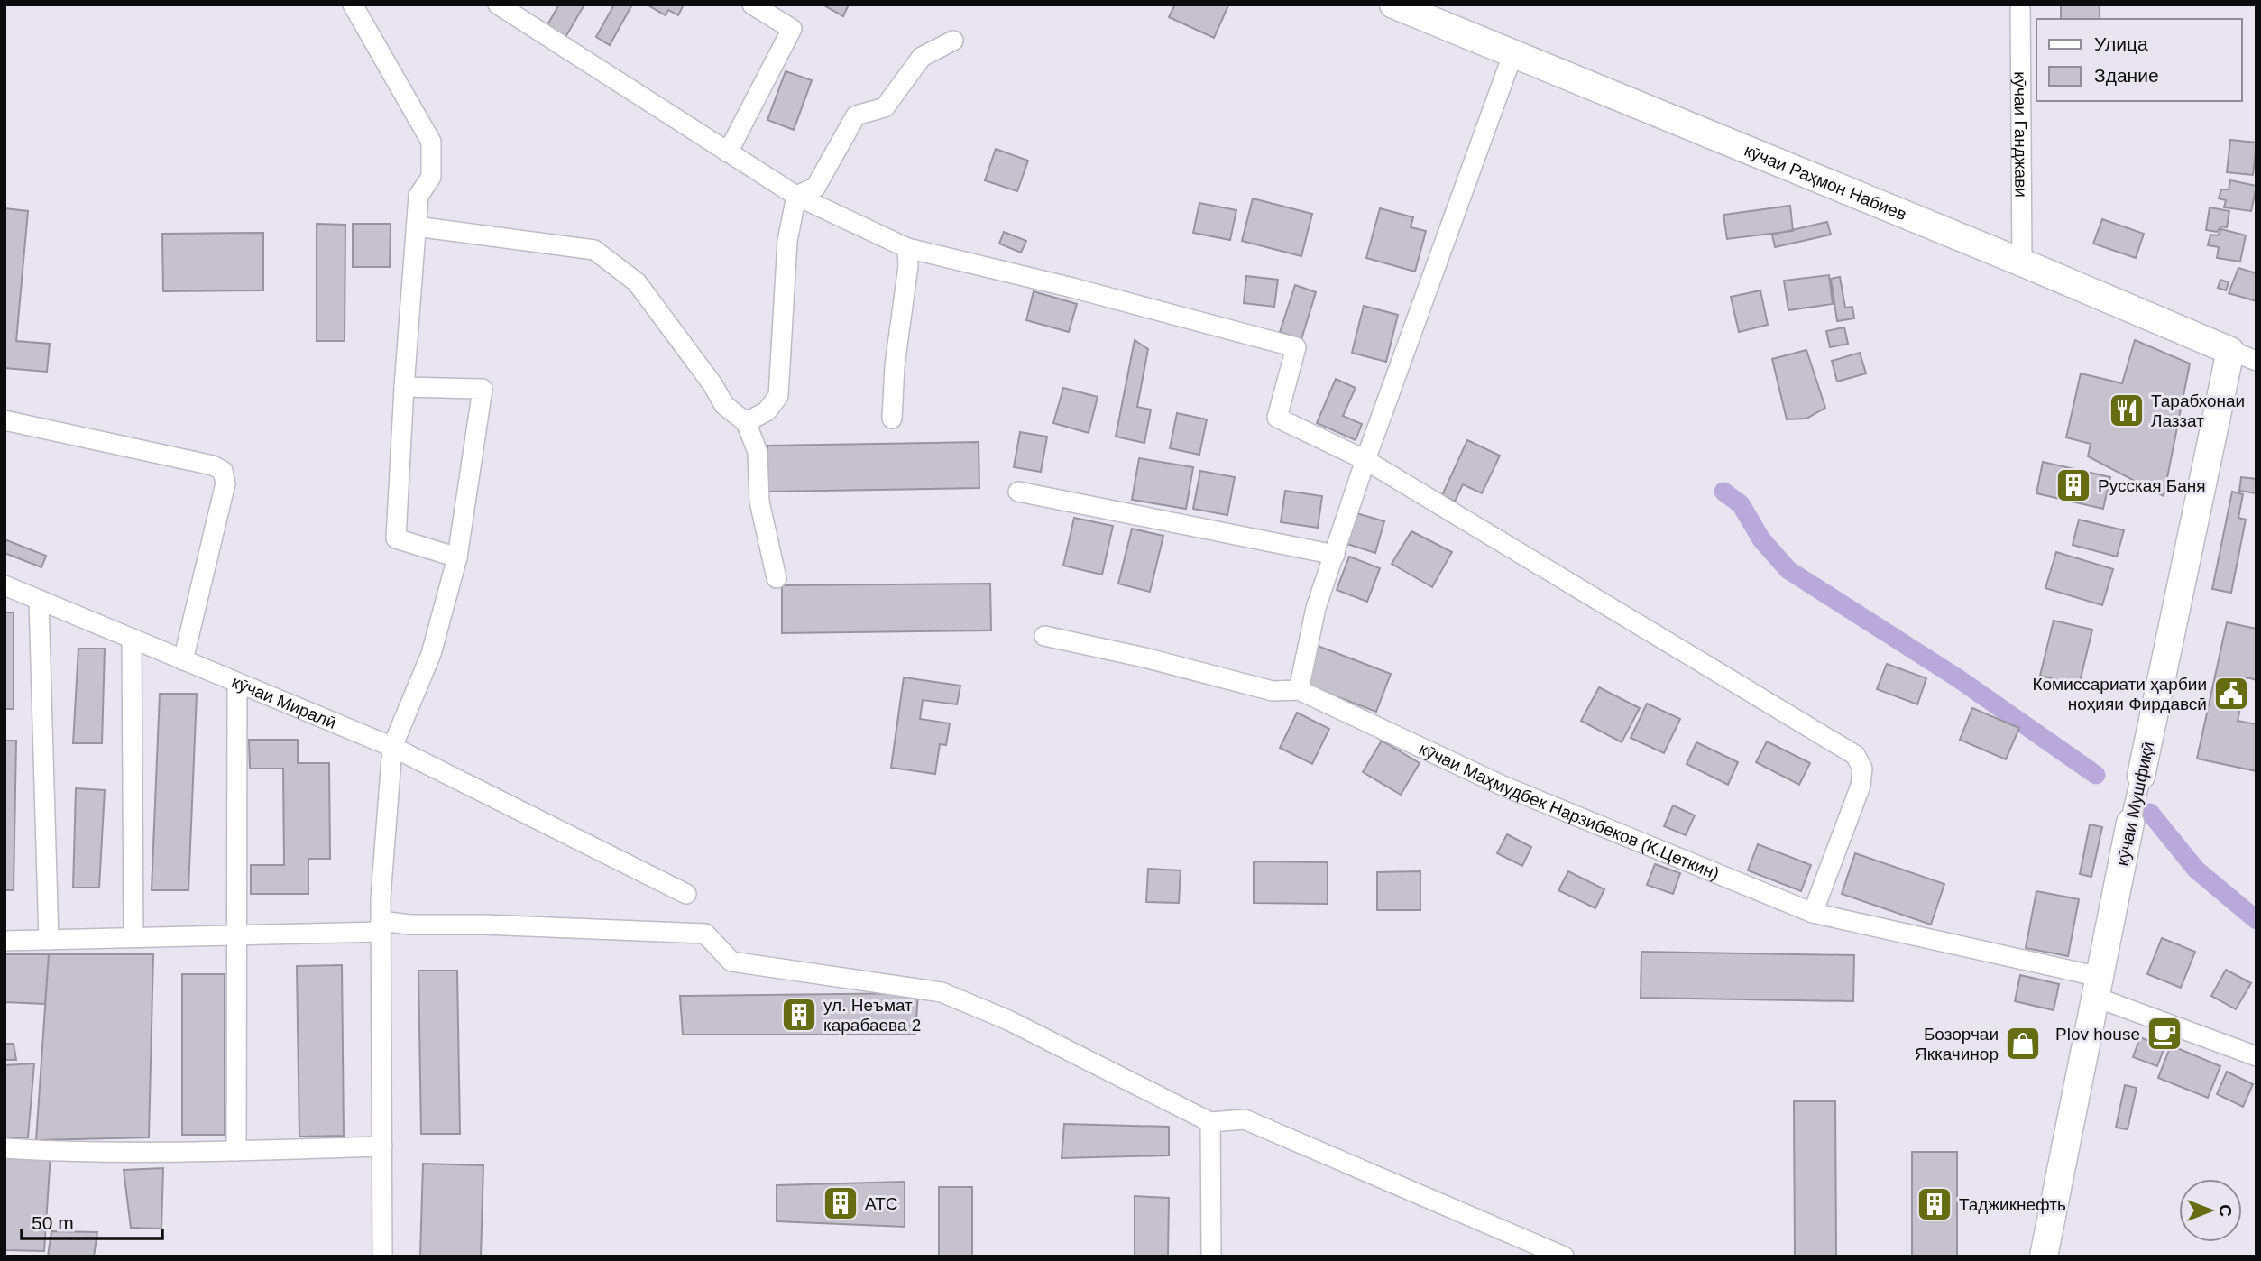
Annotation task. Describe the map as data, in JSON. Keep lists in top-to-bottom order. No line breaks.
{"streets":{"street":["кӯчаи Ганджави","кӯчаи Раҳмон Набиев","кӯчаи Миралӣ","кӯчаи Мушфиқӣ","кӯчаи Маҳмудбек Нарзибеков (К.Цеткин)"]},"crossings":[["кӯчаи Ганджави","кӯчаи Раҳмон Набиев"],["кӯчаи Раҳмон Набиев","кӯчаи Мушфиқӣ"],["кӯчаи Мушфиқӣ","кӯчаи Маҳмудбек Нарзибеков (К.Цеткин)"]],"places":{"restaurant":["Тарабхонаи Лаззат"],"building":["Русская Баня","ул. Неъмат карабаева 2","АТС","Таджикнефть"],"public building":["Комиссариати ҳарбии ноҳияи Фирдавсӣ"],"cafe":["Plov house"],"shop":["Бозорчаи Яккачинор"]},"legend":["Улица","Здание"],"scale_bar":"50 m","north":"right"}
